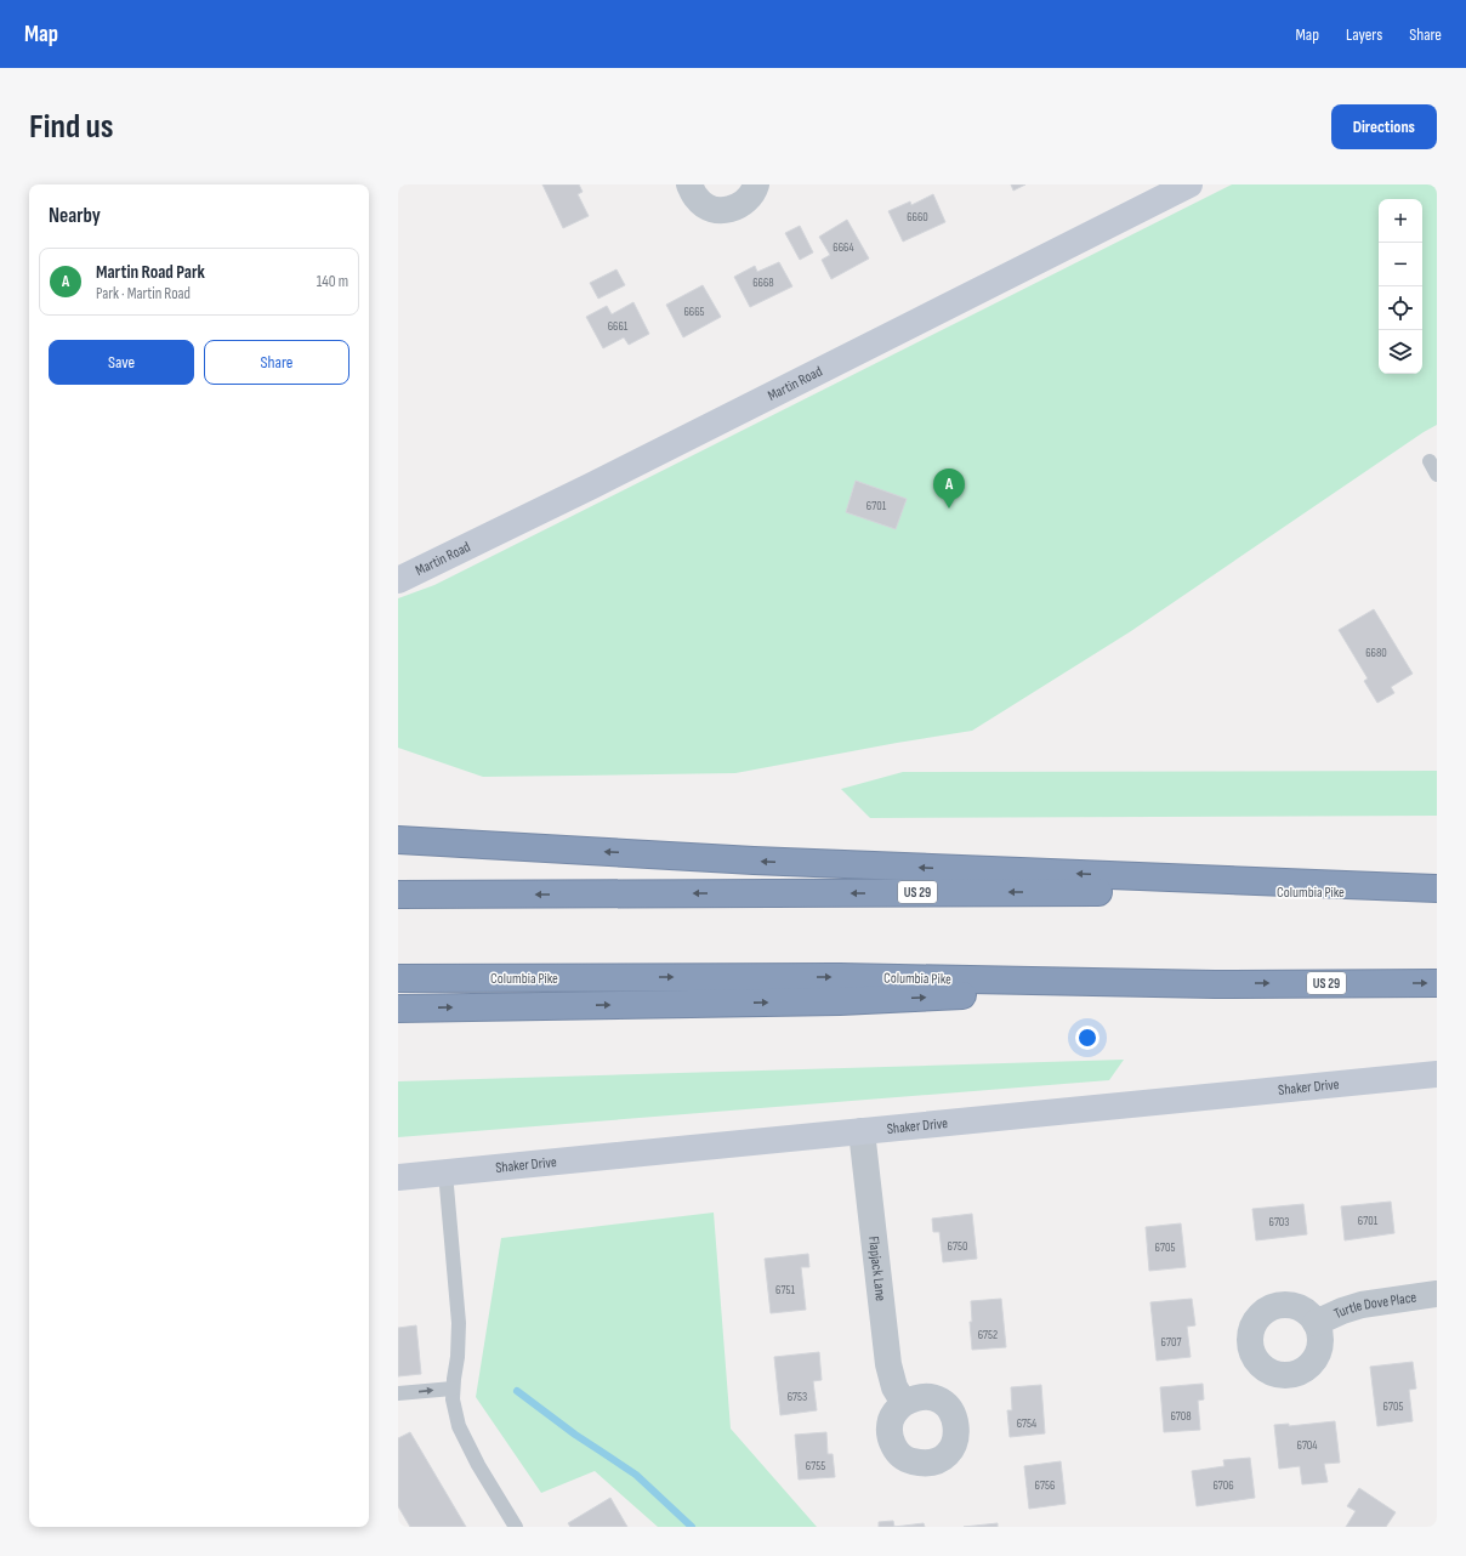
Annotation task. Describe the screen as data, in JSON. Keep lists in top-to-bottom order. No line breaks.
{"streets":{"highway":["US 29","Columbia Pike"],"street":["Martin Road","Shaker Drive","Flapjack Lane","Turtle Dove Place"]},"crossings":[["Shaker Drive","Flapjack Lane"]],"house_numbers":["6660","6664","6668","6665","6661","6701","6680","6701","6703","6750","6705","6751","6752","6707","6753","6705","6708","6754","6704","6755","6756","6706"],"page":{"header":"Map","nav":["Map","Layers","Share"],"buttons":["Directions",["Save","Share"]],"title":"Find us","heading":"Nearby","map_buttons":["+","−"],"list":[{"mark":"A","name":"Martin Road Park","note":"Park · Martin Road","value":"140 m"}],"pins":"A"}}
